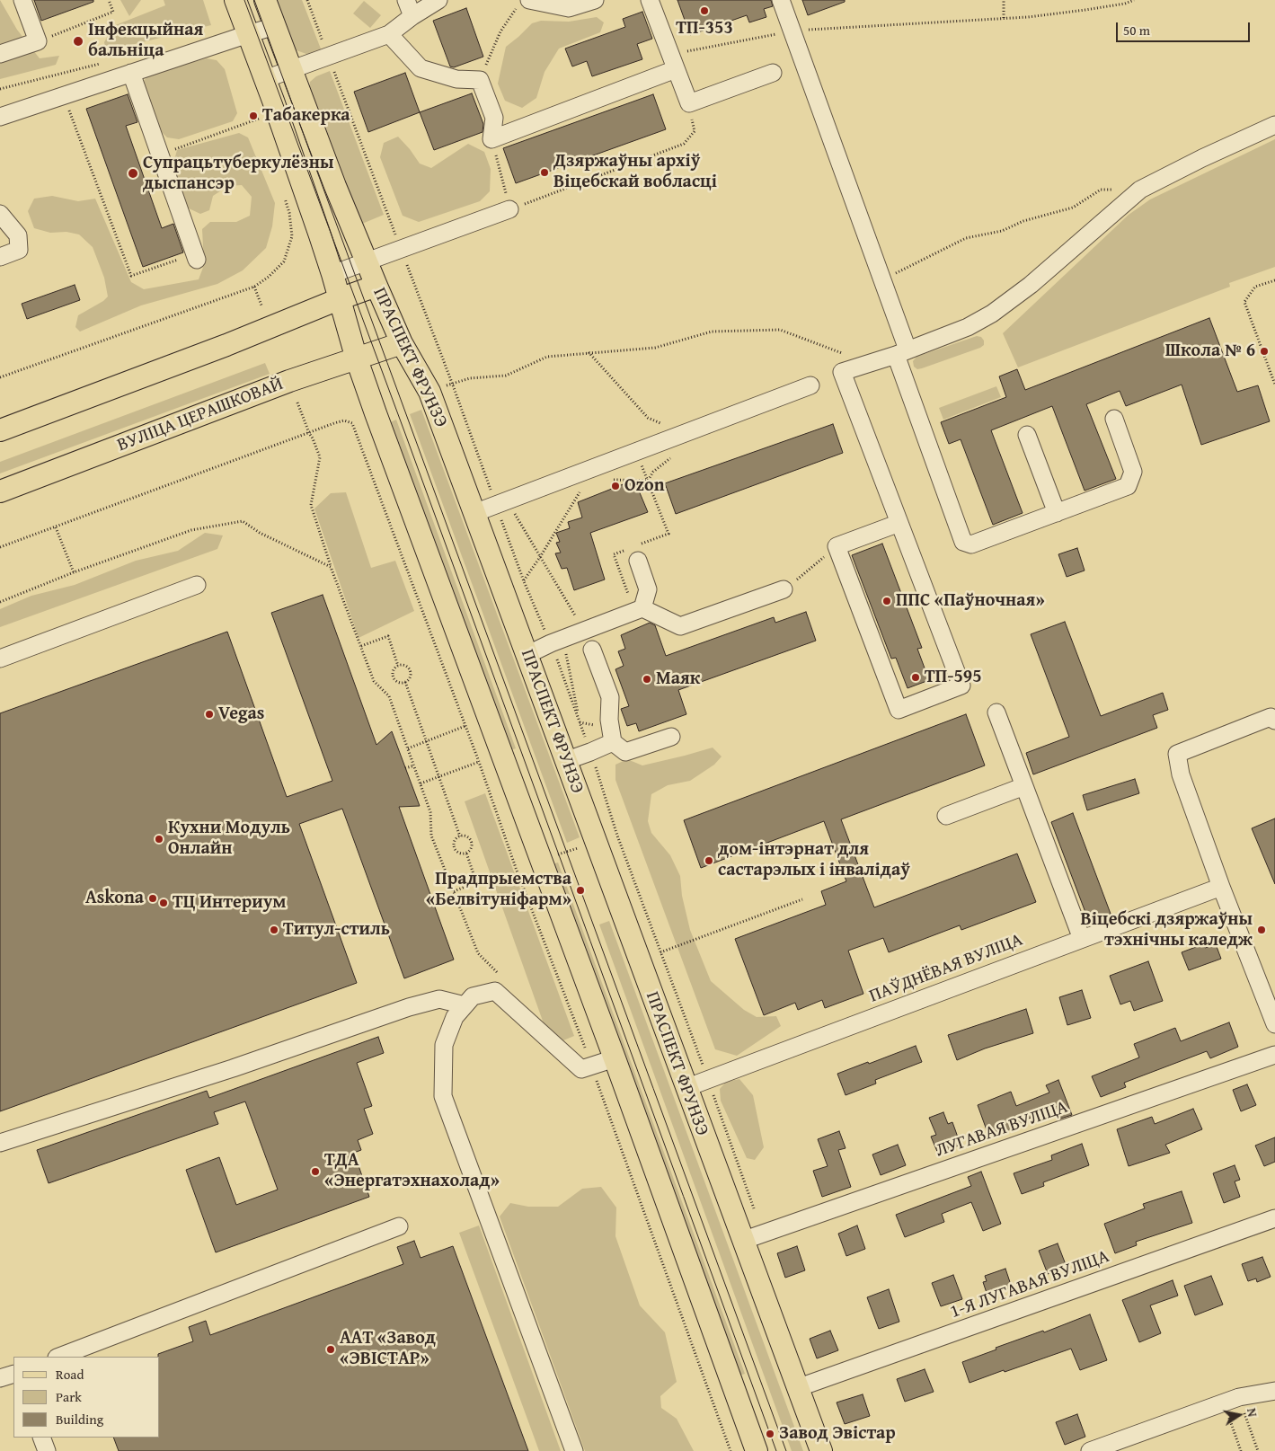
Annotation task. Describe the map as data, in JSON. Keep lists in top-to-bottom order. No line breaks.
{"streets":{"main road":["ПРАСПЕКТ ФРУНЗЭ","ВУЛІЦА ЦЕРАШКОВАЙ"],"street":["ПАЎДНЁВАЯ ВУЛІЦА","ЛУГАВАЯ ВУЛІЦА","1-Я ЛУГАВАЯ ВУЛІЦА"]},"crossings":[["ПРАСПЕКТ ФРУНЗЭ","ВУЛІЦА ЦЕРАШКОВАЙ"],["ПРАСПЕКТ ФРУНЗЭ","ПАЎДНЁВАЯ ВУЛІЦА"],["ПРАСПЕКТ ФРУНЗЭ","ЛУГАВАЯ ВУЛІЦА"],["ПРАСПЕКТ ФРУНЗЭ","1-Я ЛУГАВАЯ ВУЛІЦА"]],"places":["ТП-353","Інфекцыйная бальніца","Табакерка","Дзяржаўны архіў Віцебскай вобласці","Супрацьтуберкулёзны дыспансэр","Школа № 6","Ozon","ППС «Паўночная»","ТП-595","Маяк","Vegas","Кухни Модуль Онлайн","дом-інтэрнат для састарэлых і інвалідаў","Прадпрыемства «Белвітуніфарм»","Askona","ТЦ Интериум","Титул-cтиль","Віцебскі дзяржаўны тэхнічны каледж","ТДА «Энергатэхнахолад»","ААТ «Завод «ЭВІСТАР»","Завод Эвістар"],"legend":["Road","Park","Building"],"scale_bar":"50 m","north":"right"}
